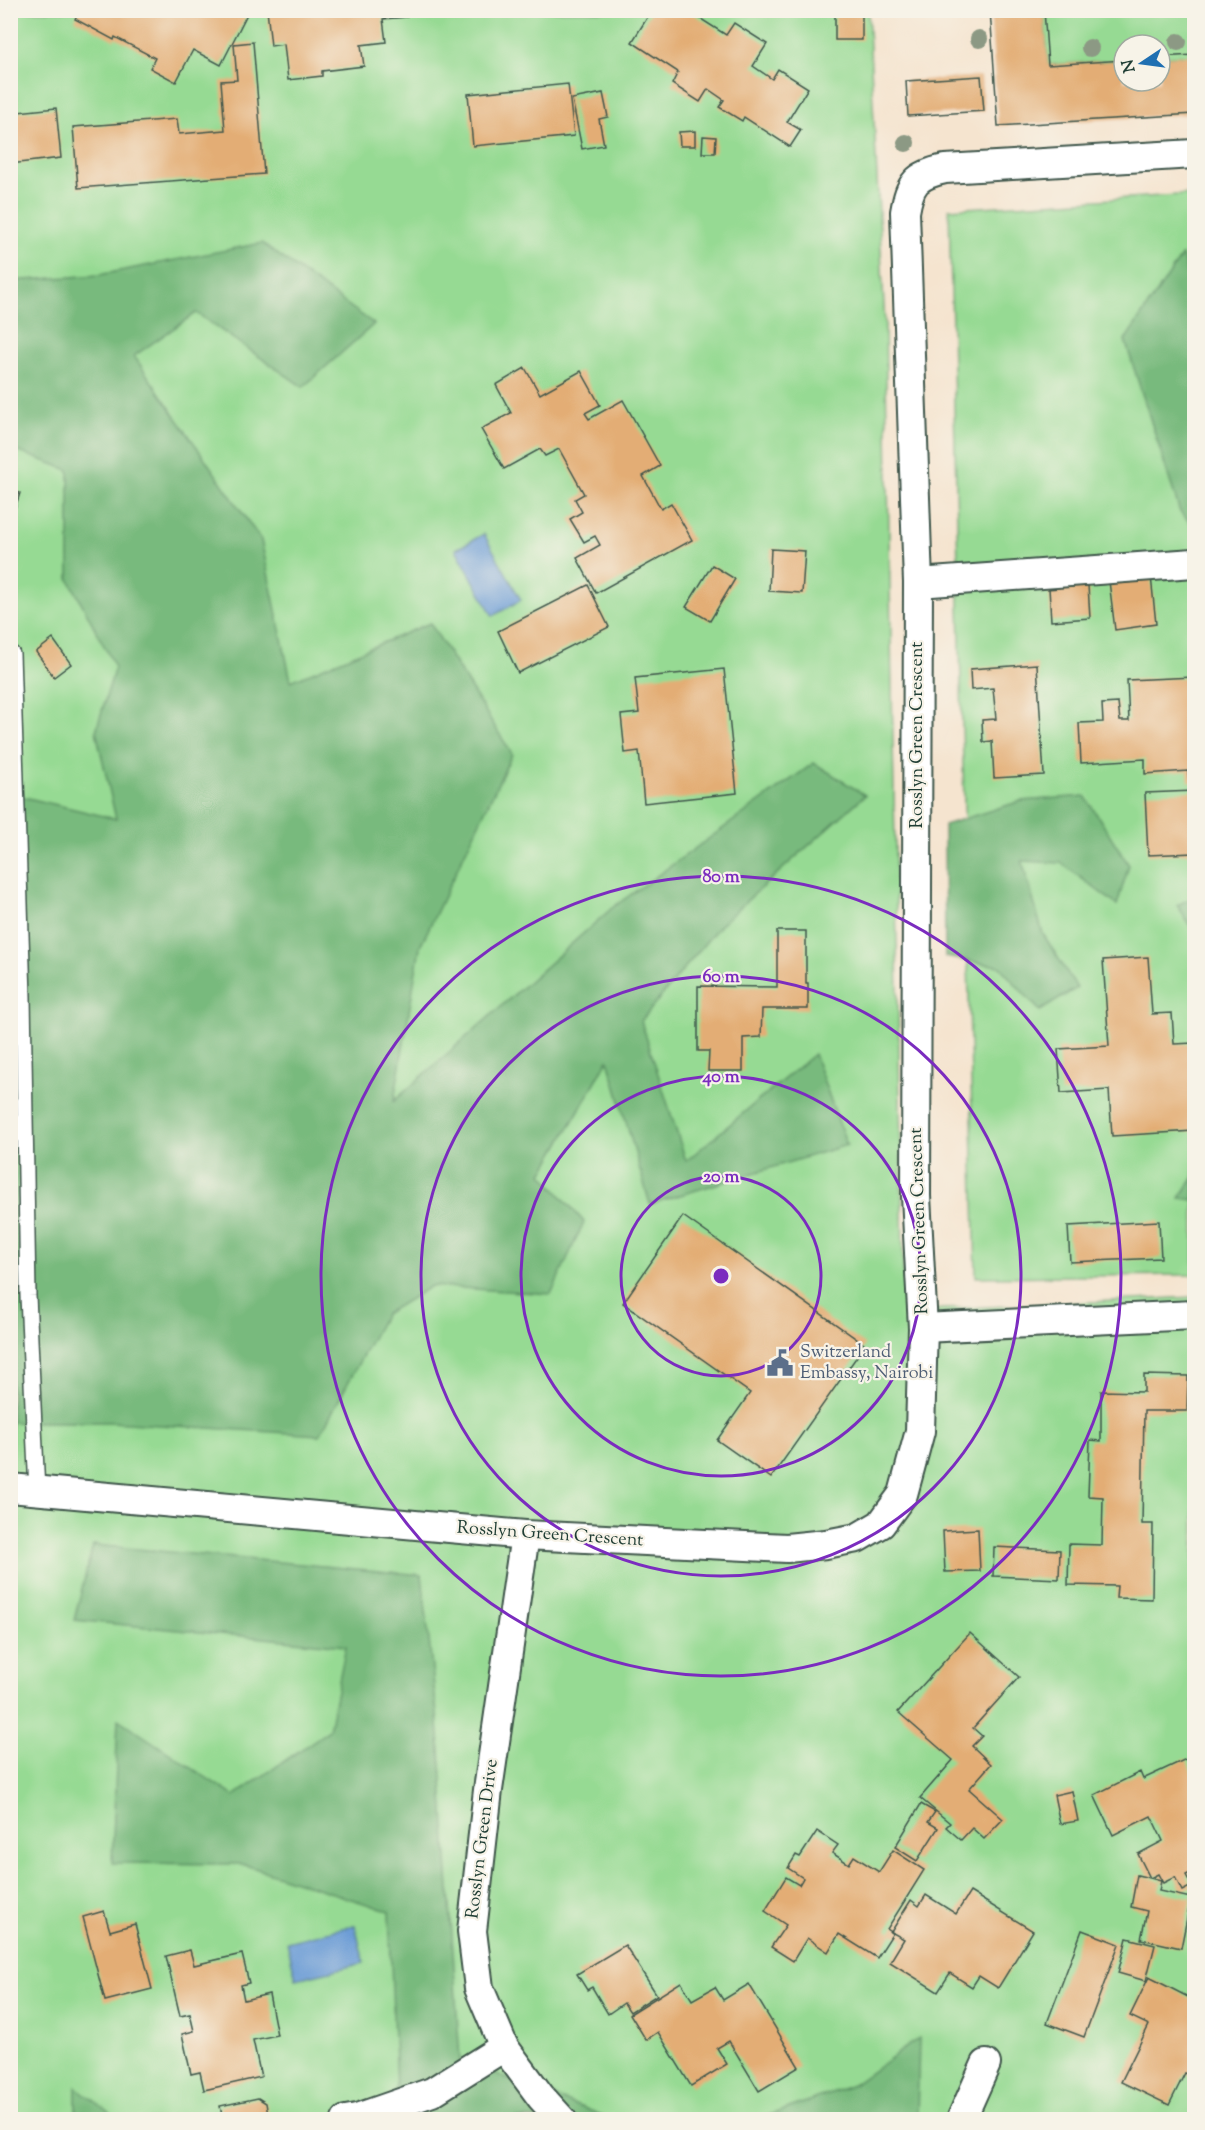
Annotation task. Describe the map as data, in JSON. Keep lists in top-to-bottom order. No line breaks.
{"streets":{"street":["Rosslyn Green Crescent","Rosslyn Green Drive"]},"crossings":[["Rosslyn Green Crescent","Rosslyn Green Drive"]],"places":{"public building":["Switzerland Embassy, Nairobi"]},"north":"left","rings":["80 m","60 m","40 m","20 m"]}
